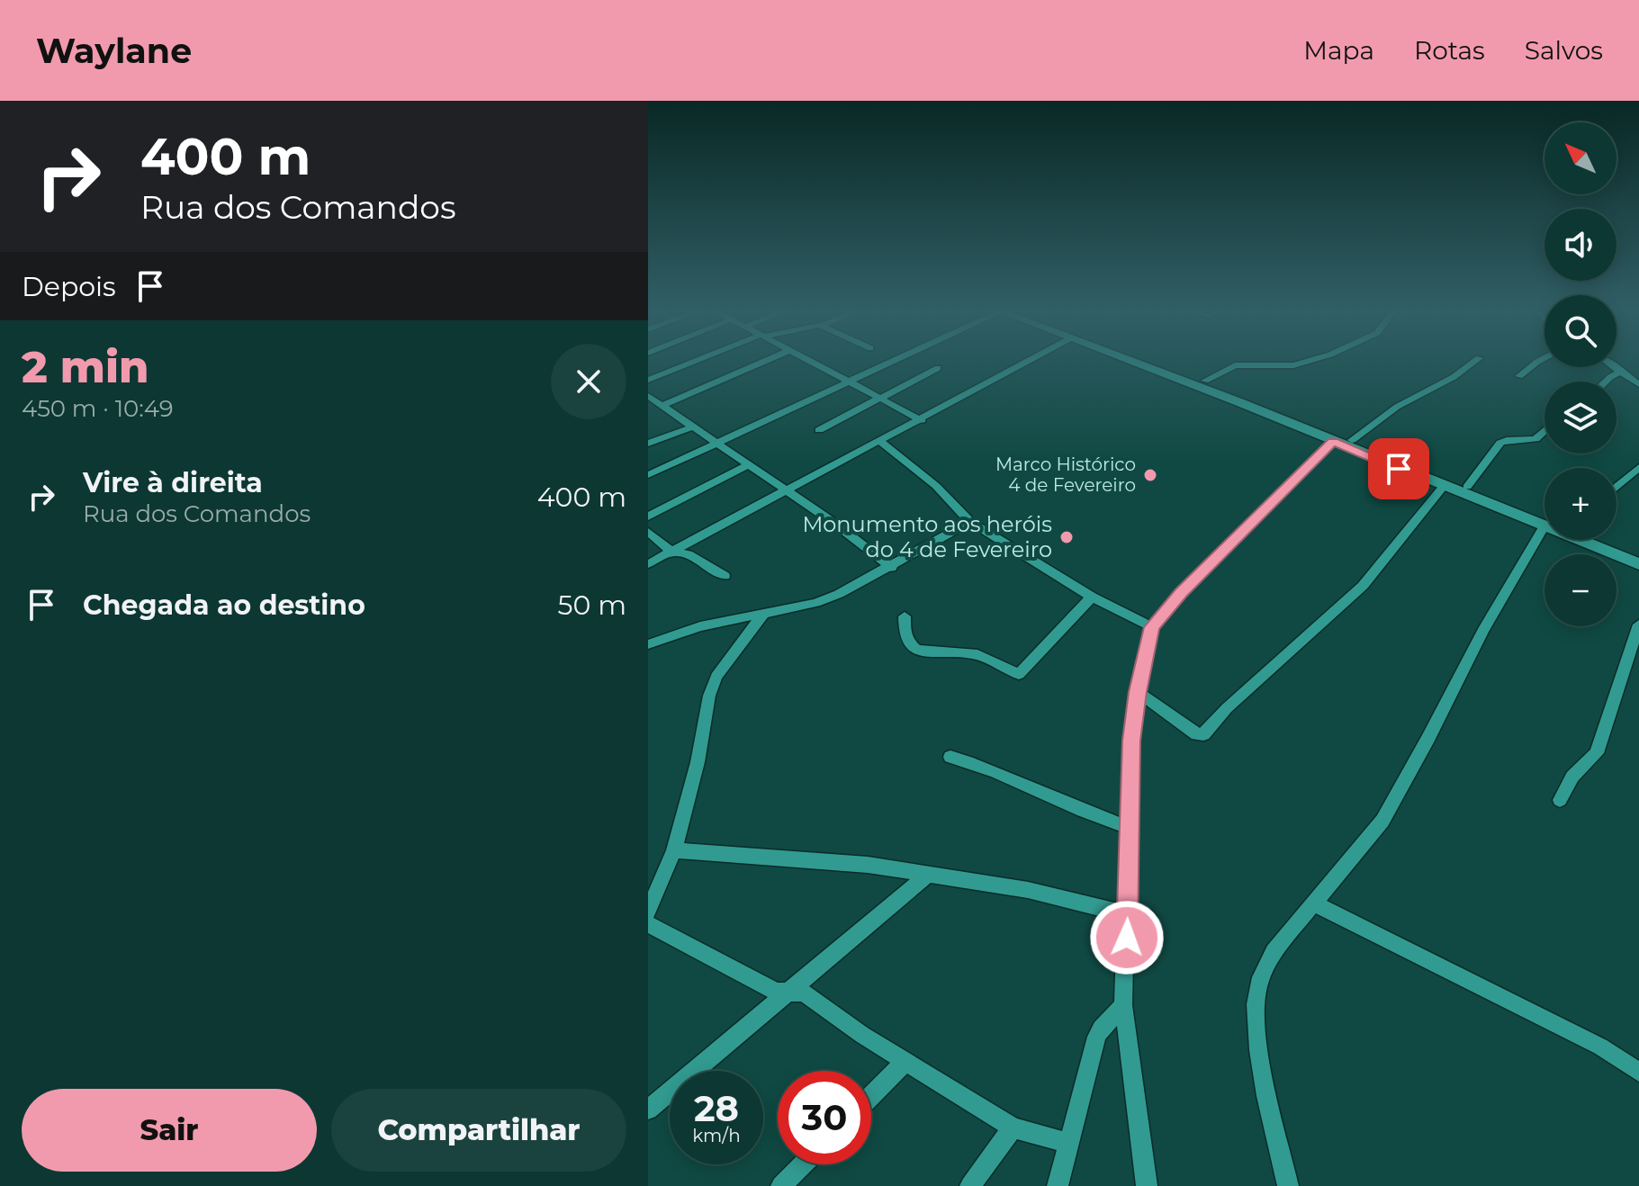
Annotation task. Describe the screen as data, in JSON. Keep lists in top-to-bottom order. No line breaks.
{"places":["Marco Histórico 4 de Fevereiro","Monumento aos heróis do 4 de Fevereiro"],"north":"top left","page":{"header":"Waylane","nav":["Mapa","Rotas","Salvos"],"turn":["400 m","Rua dos Comandos"],"map_buttons":["+","−"],"then":"Depois","heading":["2 min","450 m · 10:49"],"list":[{"name":"Vire à direita","note":"Rua dos Comandos","value":"400 m"},{"name":"Chegada ao destino","value":"50 m"}],"speed":"28 km/h","limit":"30","buttons":["Sair","Compartilhar"]}}
